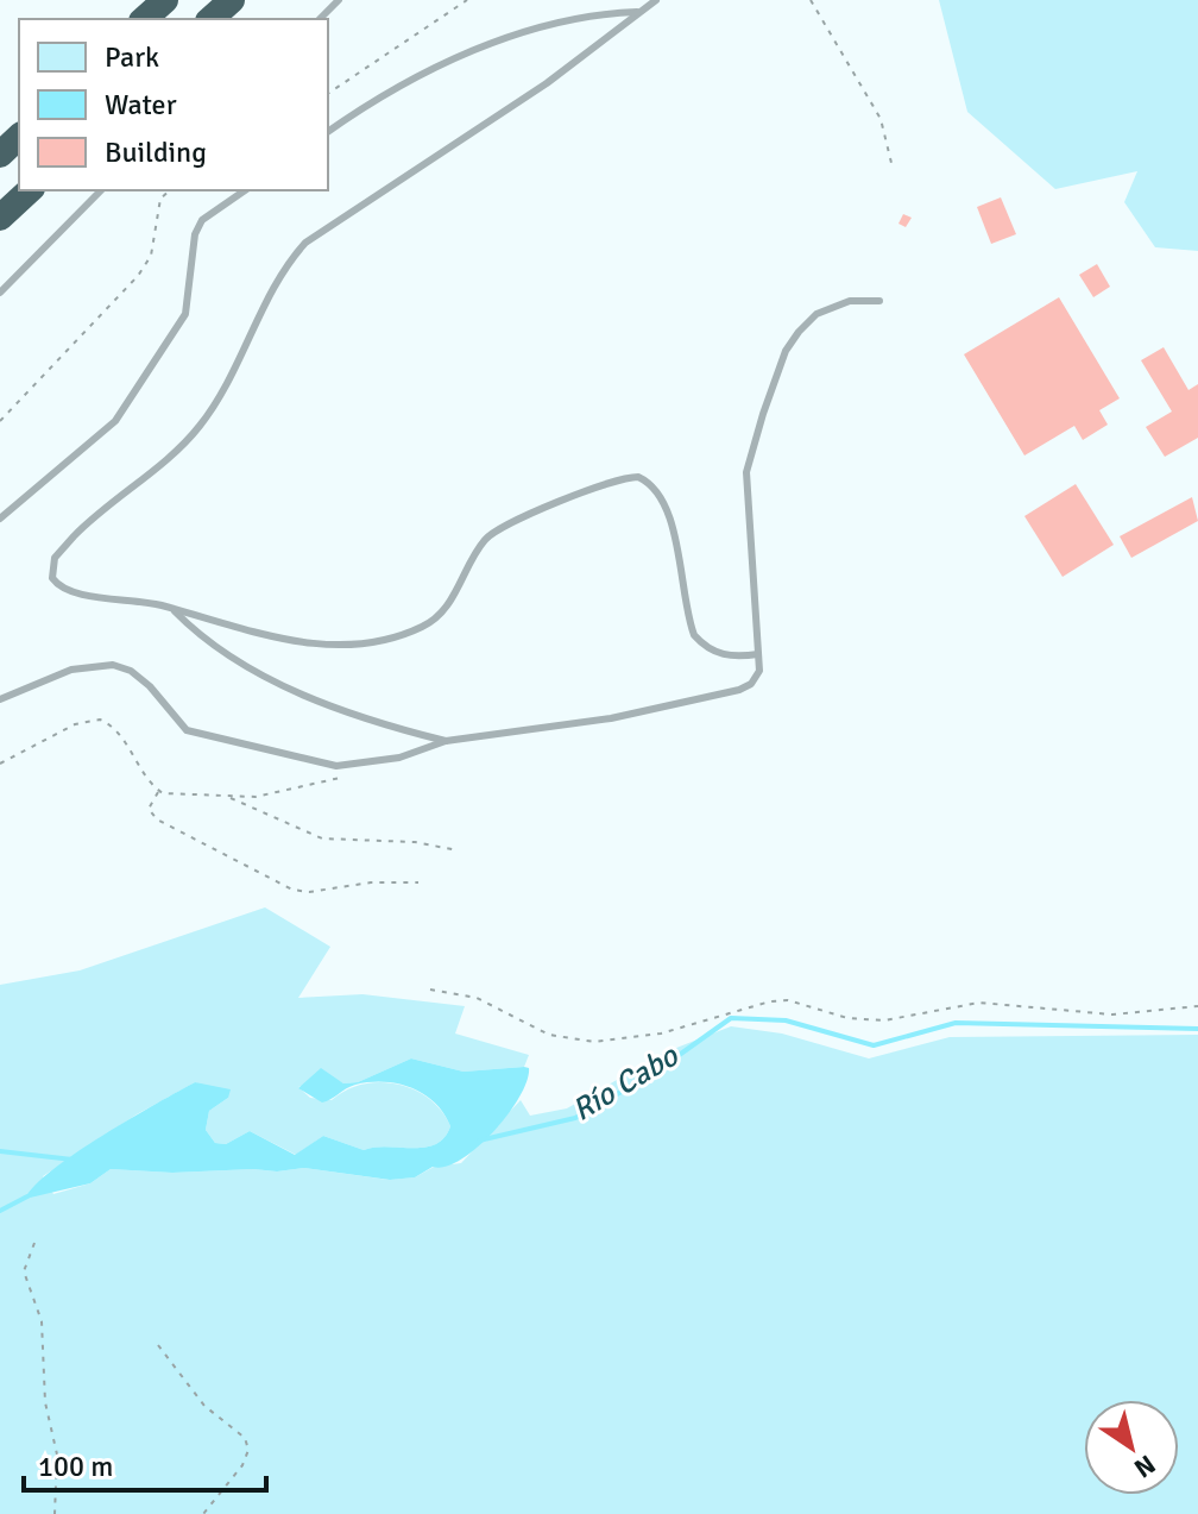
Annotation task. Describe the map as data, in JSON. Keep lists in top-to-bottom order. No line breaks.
{"water":["Río Cabo"],"legend":["Park","Water","Building"],"scale_bar":"100 m","north":"bottom right"}
